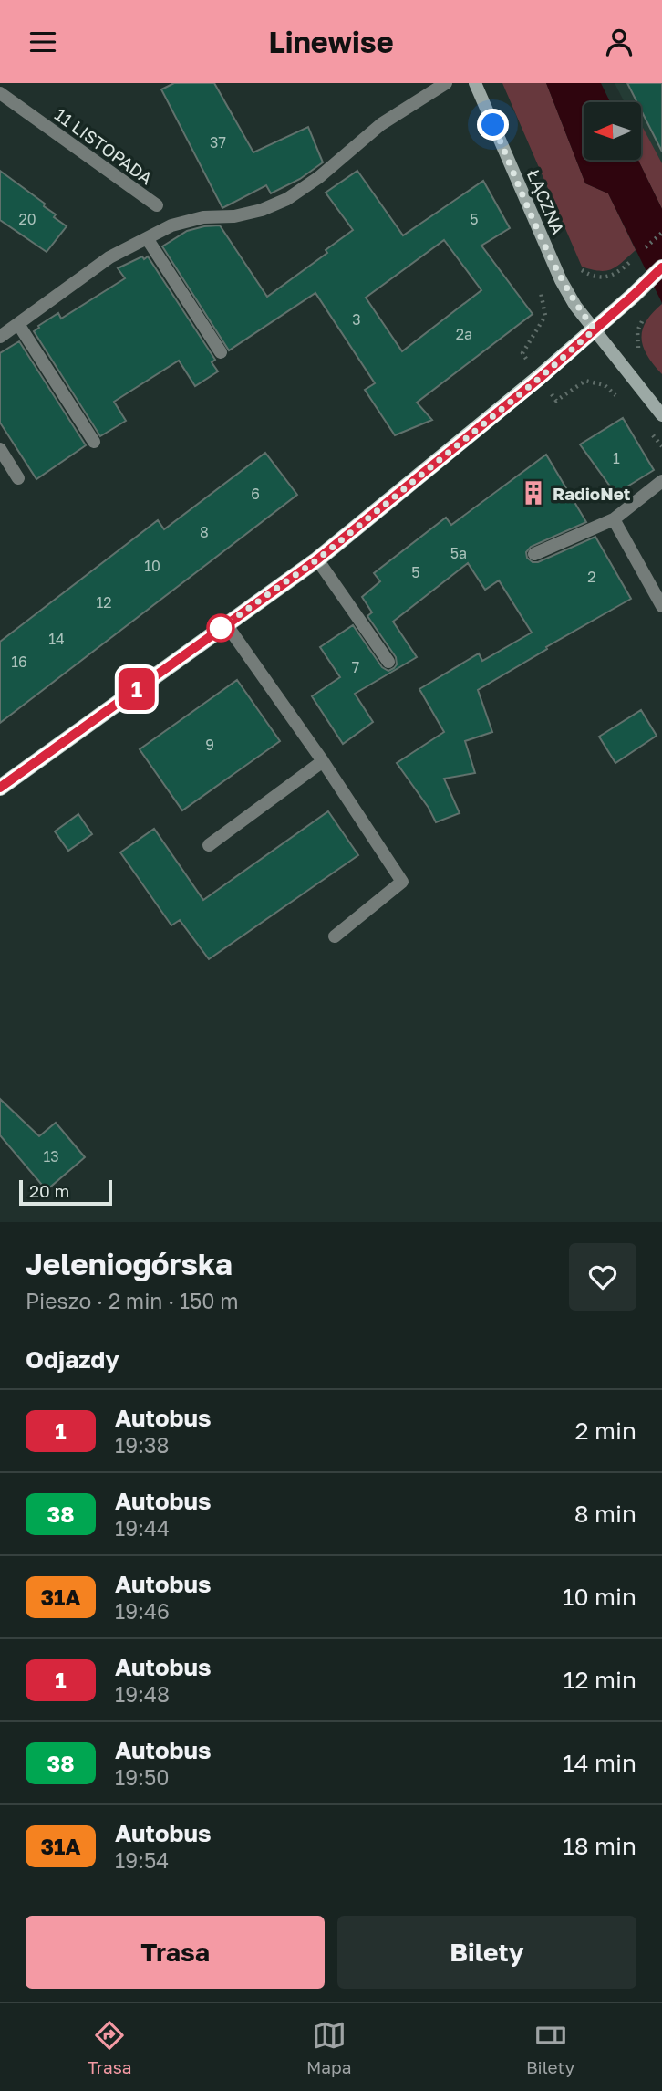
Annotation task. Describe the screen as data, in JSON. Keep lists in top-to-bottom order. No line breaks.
{"streets":{"street":["11 LISTOPADA","ŁĄCZNA"]},"places":{"building":["RadioNet"]},"lines":["bus line 1"],"house_numbers":["37","20","5","3","2a","1","6","8","5a","10","5","2","12","14","16","7","9","13"],"scale_bar":"20 m","north":"left","page":{"header":"Linewise","on_map":"1","scale":"20 m","heading":[["Jeleniogórska","Pieszo · 2 min · 150 m"],"Odjazdy"],"list":[{"mark":"1","name":"Autobus","note":"19:38","value":"2 min"},{"mark":"38","name":"Autobus","note":"19:44","value":"8 min"},{"mark":"31A","name":"Autobus","note":"19:46","value":"10 min"},{"mark":"1","name":"Autobus","note":"19:48","value":"12 min"},{"mark":"38","name":"Autobus","note":"19:50","value":"14 min"},{"mark":"31A","name":"Autobus","note":"19:54","value":"18 min"}],"buttons":["Trasa","Bilety"],"tabs":["Trasa","Mapa","Bilety"]}}
